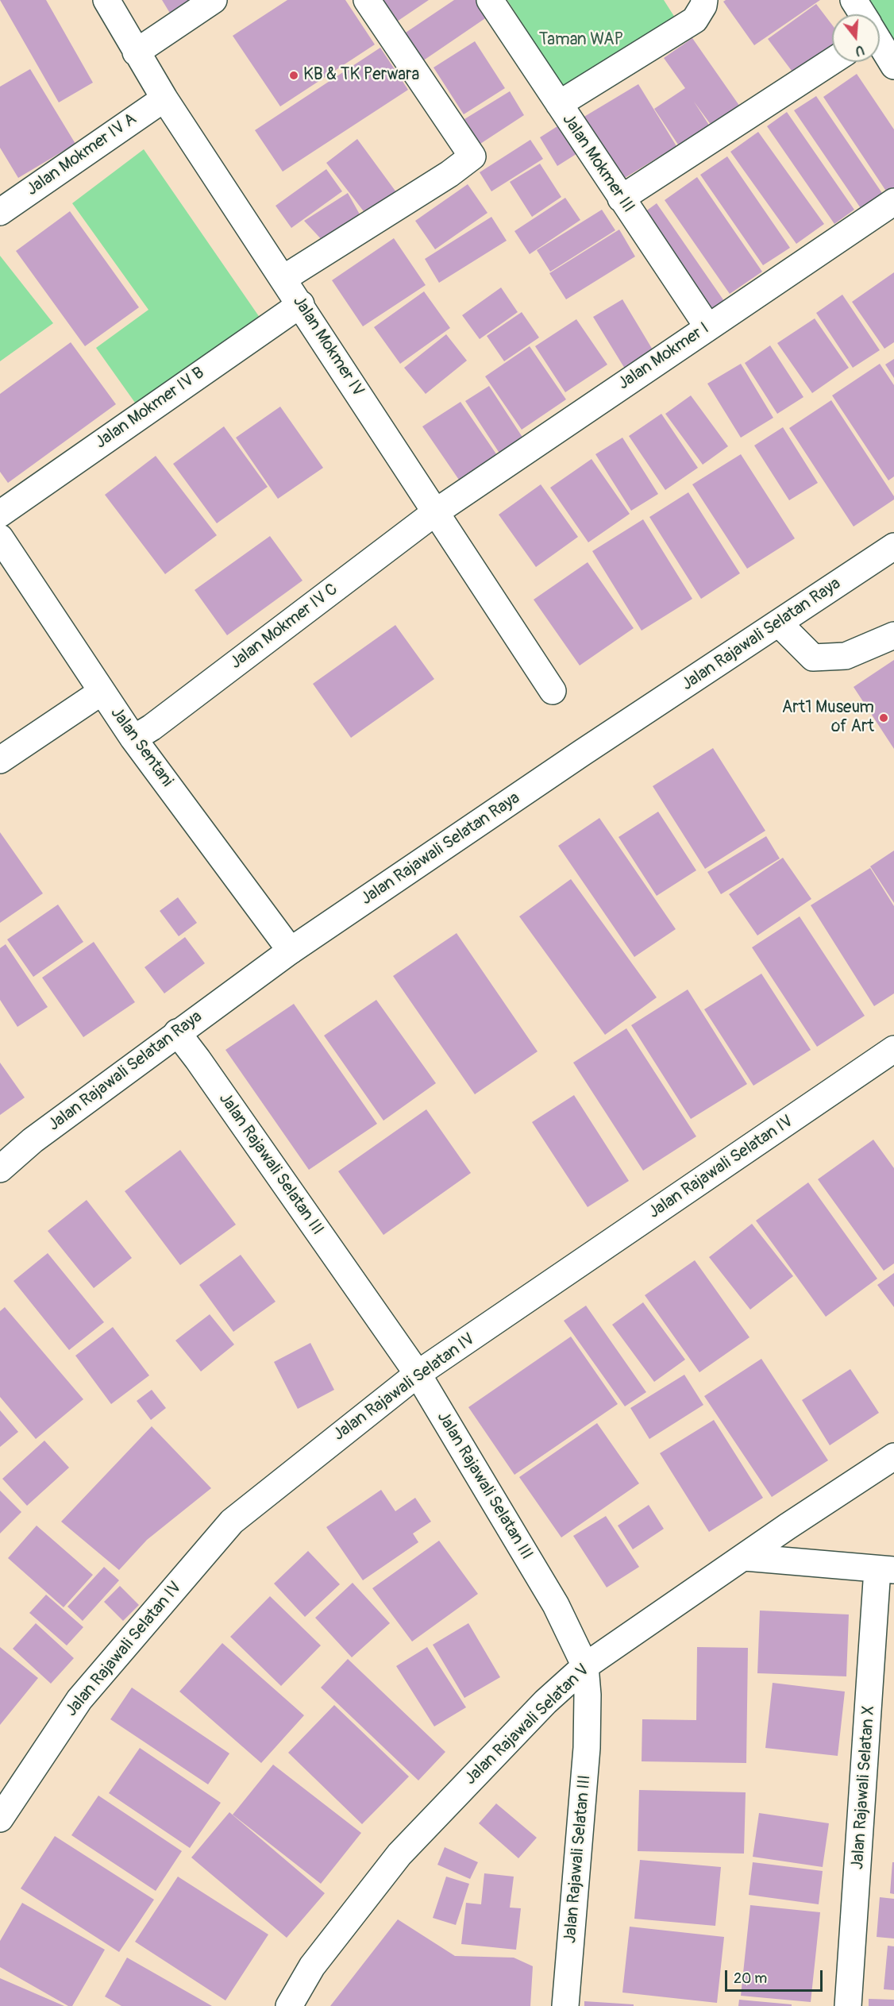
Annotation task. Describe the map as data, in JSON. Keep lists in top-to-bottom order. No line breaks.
{"streets":{"street":["Jalan Mokmer IV A","Jalan Mokmer III","Jalan Mokmer IV","Jalan Mokmer I","Jalan Mokmer IV B","Jalan Mokmer IV C","Jalan Rajawali Selatan Raya","Jalan Sentani","Jalan Rajawali Selatan III","Jalan Rajawali Selatan IV","Jalan Rajawali Selatan V","Jalan Rajawali Selatan X"]},"crossings":[["Jalan Mokmer IV A","Jalan Mokmer IV"],["Jalan Mokmer III","Jalan Mokmer I"],["Jalan Mokmer IV","Jalan Mokmer I"],["Jalan Mokmer IV","Jalan Mokmer IV B"],["Jalan Mokmer IV","Jalan Mokmer IV C"],["Jalan Mokmer I","Jalan Mokmer IV C"],["Jalan Mokmer IV C","Jalan Sentani"],["Jalan Rajawali Selatan Raya","Jalan Sentani"],["Jalan Rajawali Selatan Raya","Jalan Rajawali Selatan III"],["Jalan Rajawali Selatan III","Jalan Rajawali Selatan IV"],["Jalan Rajawali Selatan III","Jalan Rajawali Selatan V"]],"parks":["Taman WAP"],"places":["KB & TK Perwara","Art1 Museum of Art"],"scale_bar":"20 m","north":"bottom"}
